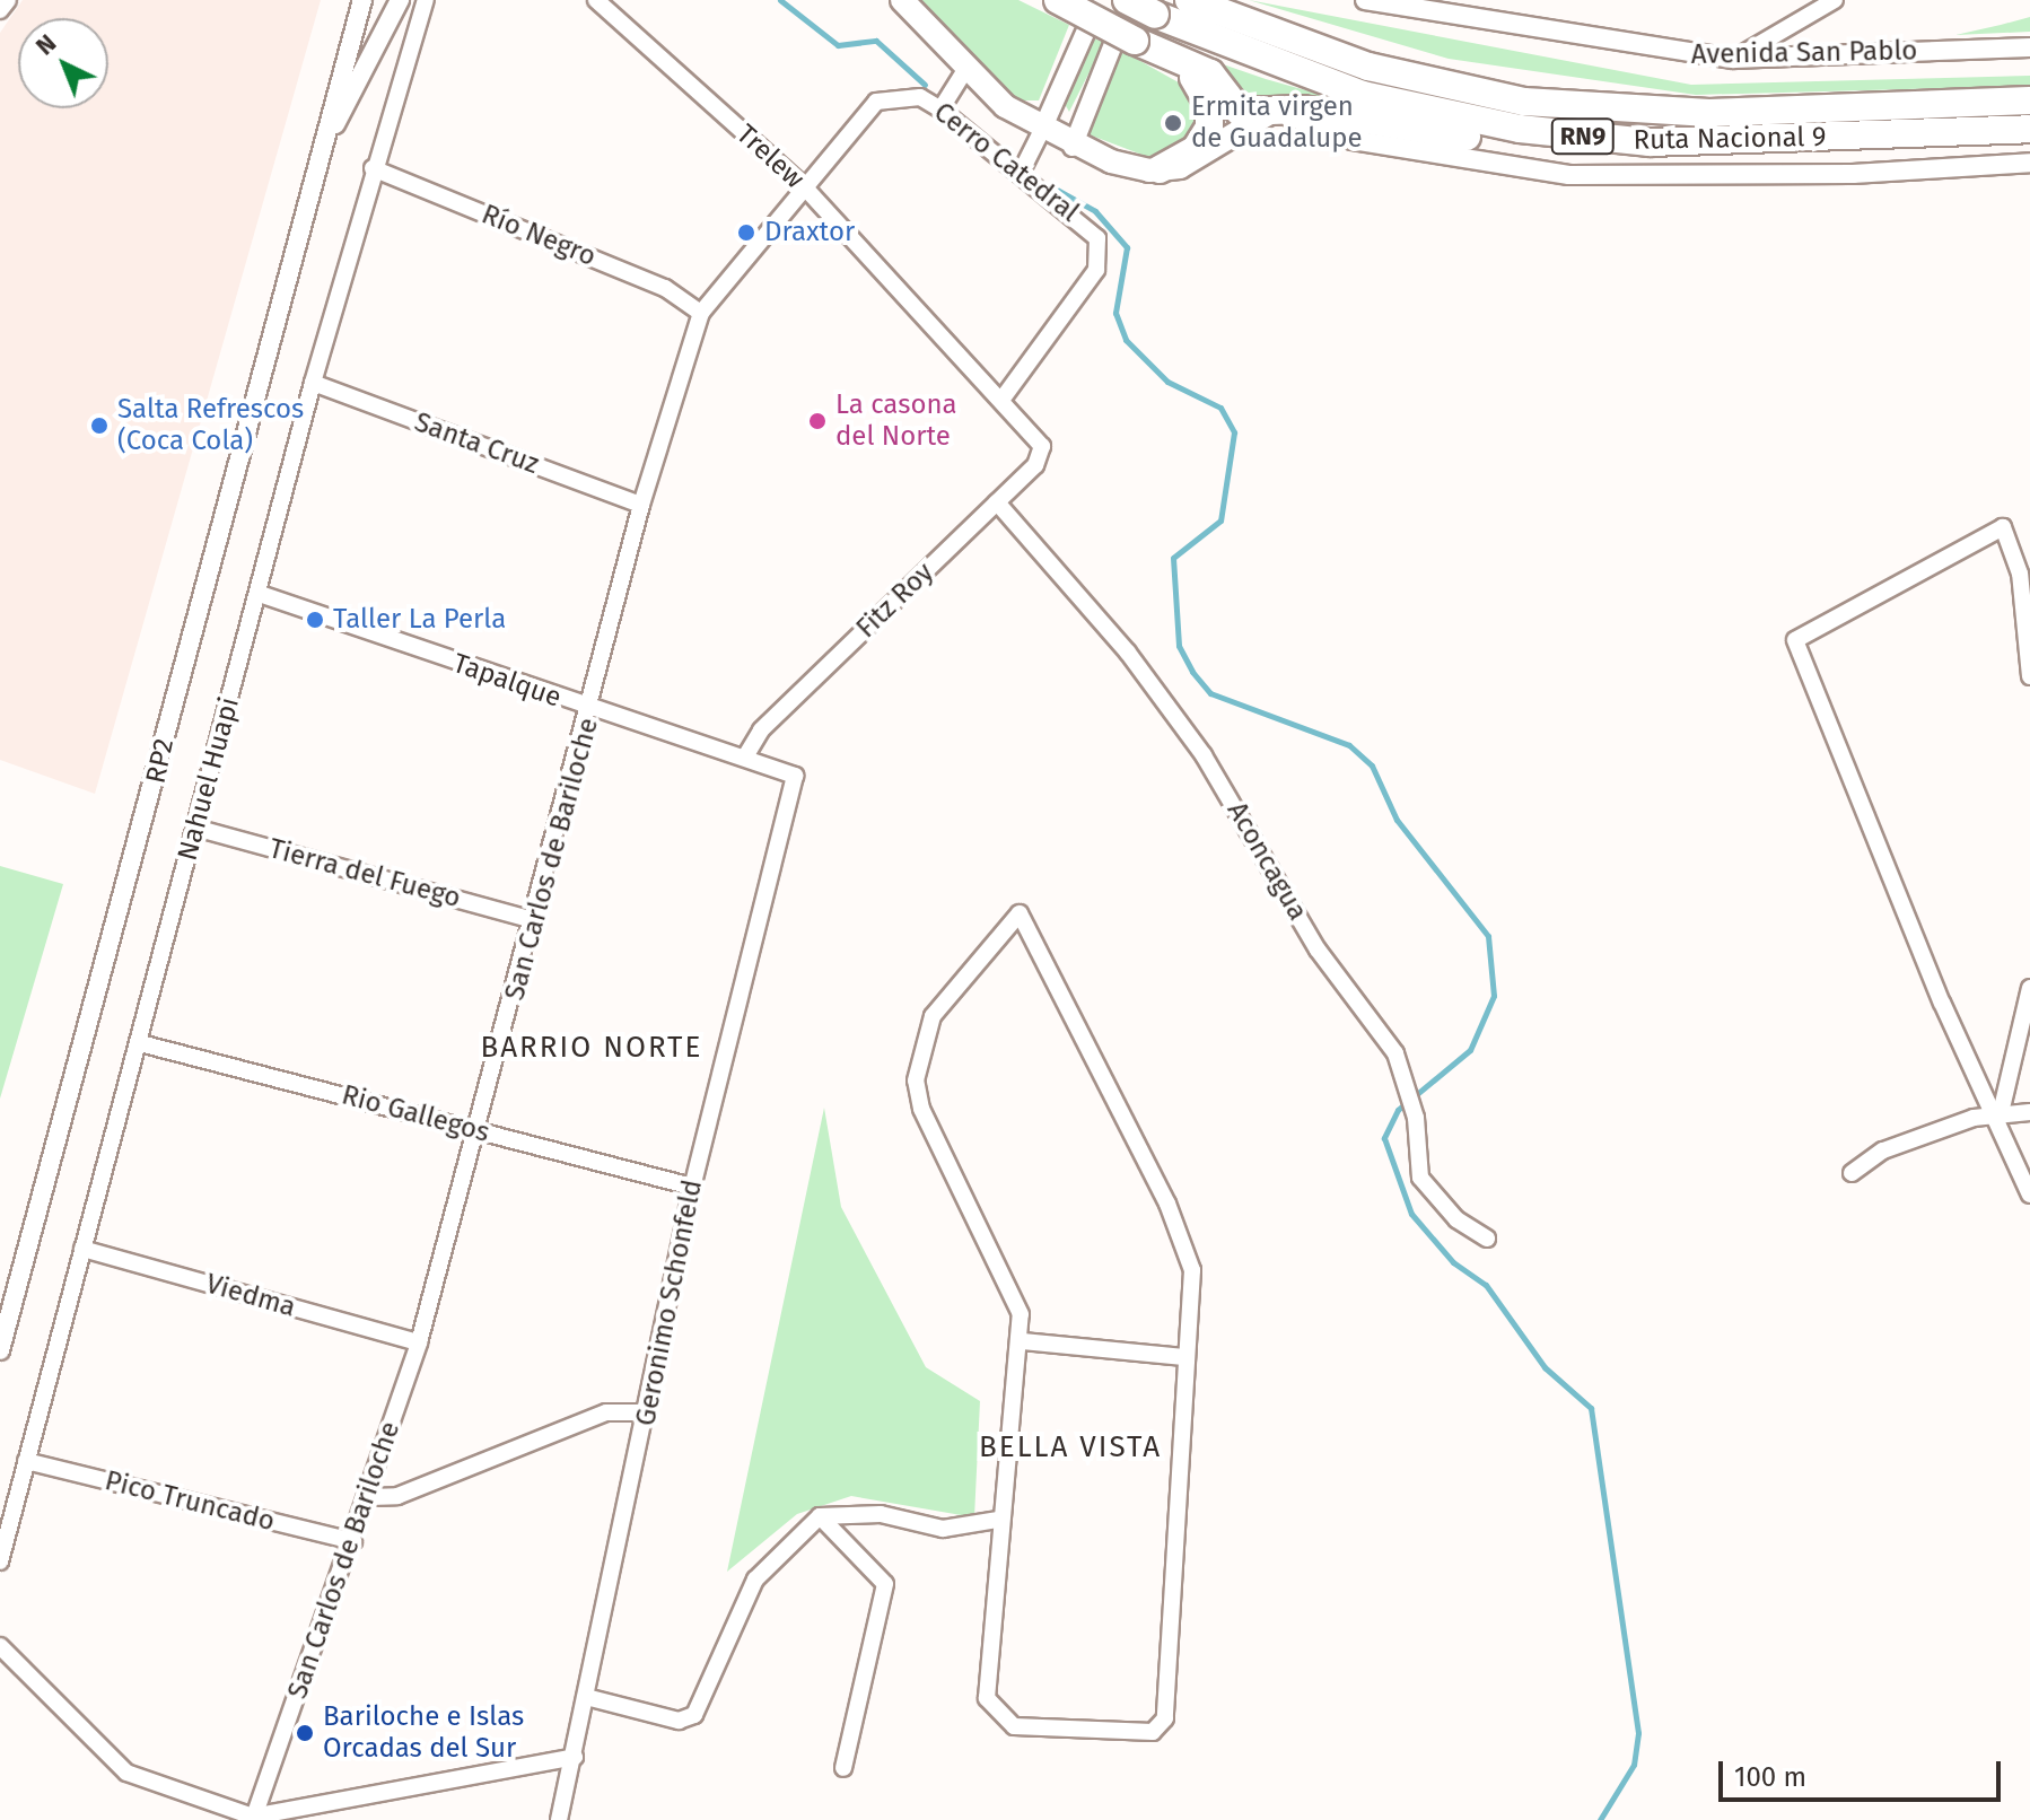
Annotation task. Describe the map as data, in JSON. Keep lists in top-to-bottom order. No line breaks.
{"streets":{"highway":["RN9","Ruta Nacional 9"],"street":["Avenida San Pablo","Trelew","Cerro Catedral","Río Negro","Santa Cruz","Fitz Roy","Tapalque","RP2","Nahuel Huapi","San Carlos de Bariloche","Aconcagua","Tierra del Fuego","Rio Gallegos","Viedma","Geronimo Schonfeld","Pico Truncado"]},"crossings":[["Trelew","Cerro Catedral"],["Trelew","Fitz Roy"],["Trelew","San Carlos de Bariloche"],["Cerro Catedral","San Carlos de Bariloche"],["Río Negro","Nahuel Huapi"],["Río Negro","San Carlos de Bariloche"],["Santa Cruz","Nahuel Huapi"],["Santa Cruz","San Carlos de Bariloche"],["Fitz Roy","Tapalque"],["Fitz Roy","Aconcagua"],["Tapalque","Nahuel Huapi"],["Tapalque","San Carlos de Bariloche"],["Tapalque","Geronimo Schonfeld"],["Nahuel Huapi","Tierra del Fuego"],["Nahuel Huapi","Rio Gallegos"],["Nahuel Huapi","Viedma"],["Nahuel Huapi","Pico Truncado"],["San Carlos de Bariloche","Tierra del Fuego"],["San Carlos de Bariloche","Rio Gallegos"],["San Carlos de Bariloche","Viedma"],["San Carlos de Bariloche","Pico Truncado"],["Rio Gallegos","Geronimo Schonfeld"]],"districts":["BARRIO NORTE","BELLA VISTA"],"places":["Ermita virgen de Guadalupe","Draxtor","La casona del Norte","Salta Refrescos (Coca Cola)","Taller La Perla","Bariloche e Islas Orcadas del Sur"],"scale_bar":"100 m","north":"top left"}
